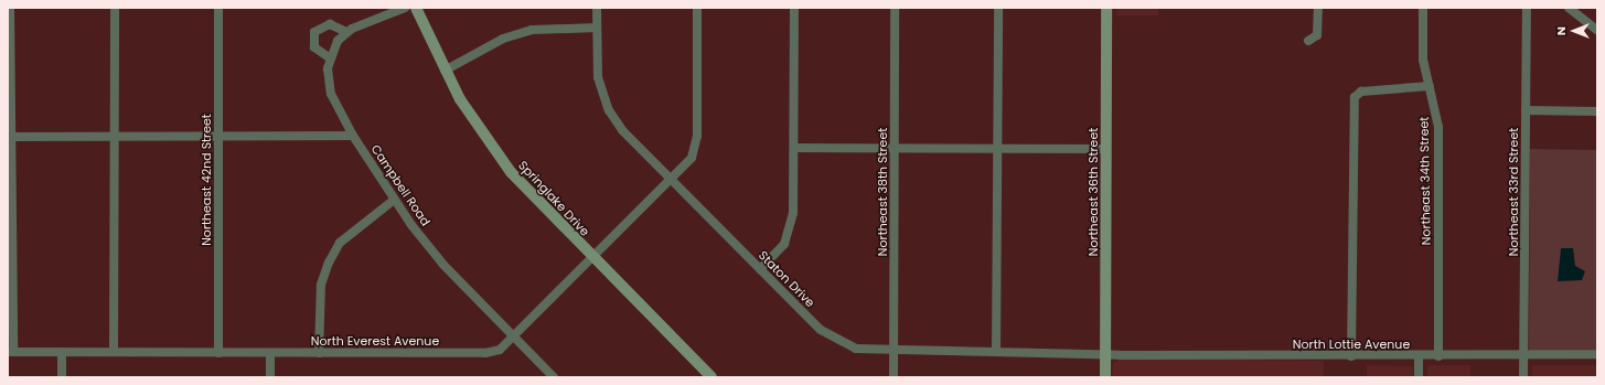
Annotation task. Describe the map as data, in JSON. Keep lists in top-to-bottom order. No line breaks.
{"streets":{"street":["Northeast 42nd Street","Northeast 34th Street","Campbell Road","Northeast 38th Street","Northeast 36th Street","Northeast 33rd Street","Springlake Drive","Staton Drive","North Everest Avenue","North Lottie Avenue"]},"crossings":[["Northeast 42nd Street","North Everest Avenue"],["Northeast 34th Street","North Lottie Avenue"],["Campbell Road","North Everest Avenue"],["Northeast 38th Street","Staton Drive"],["Northeast 36th Street","Staton Drive"],["Northeast 36th Street","North Lottie Avenue"],["Northeast 33rd Street","North Lottie Avenue"],["Springlake Drive","North Everest Avenue"],["Staton Drive","North Everest Avenue"],["Staton Drive","North Lottie Avenue"]],"north":"left"}
